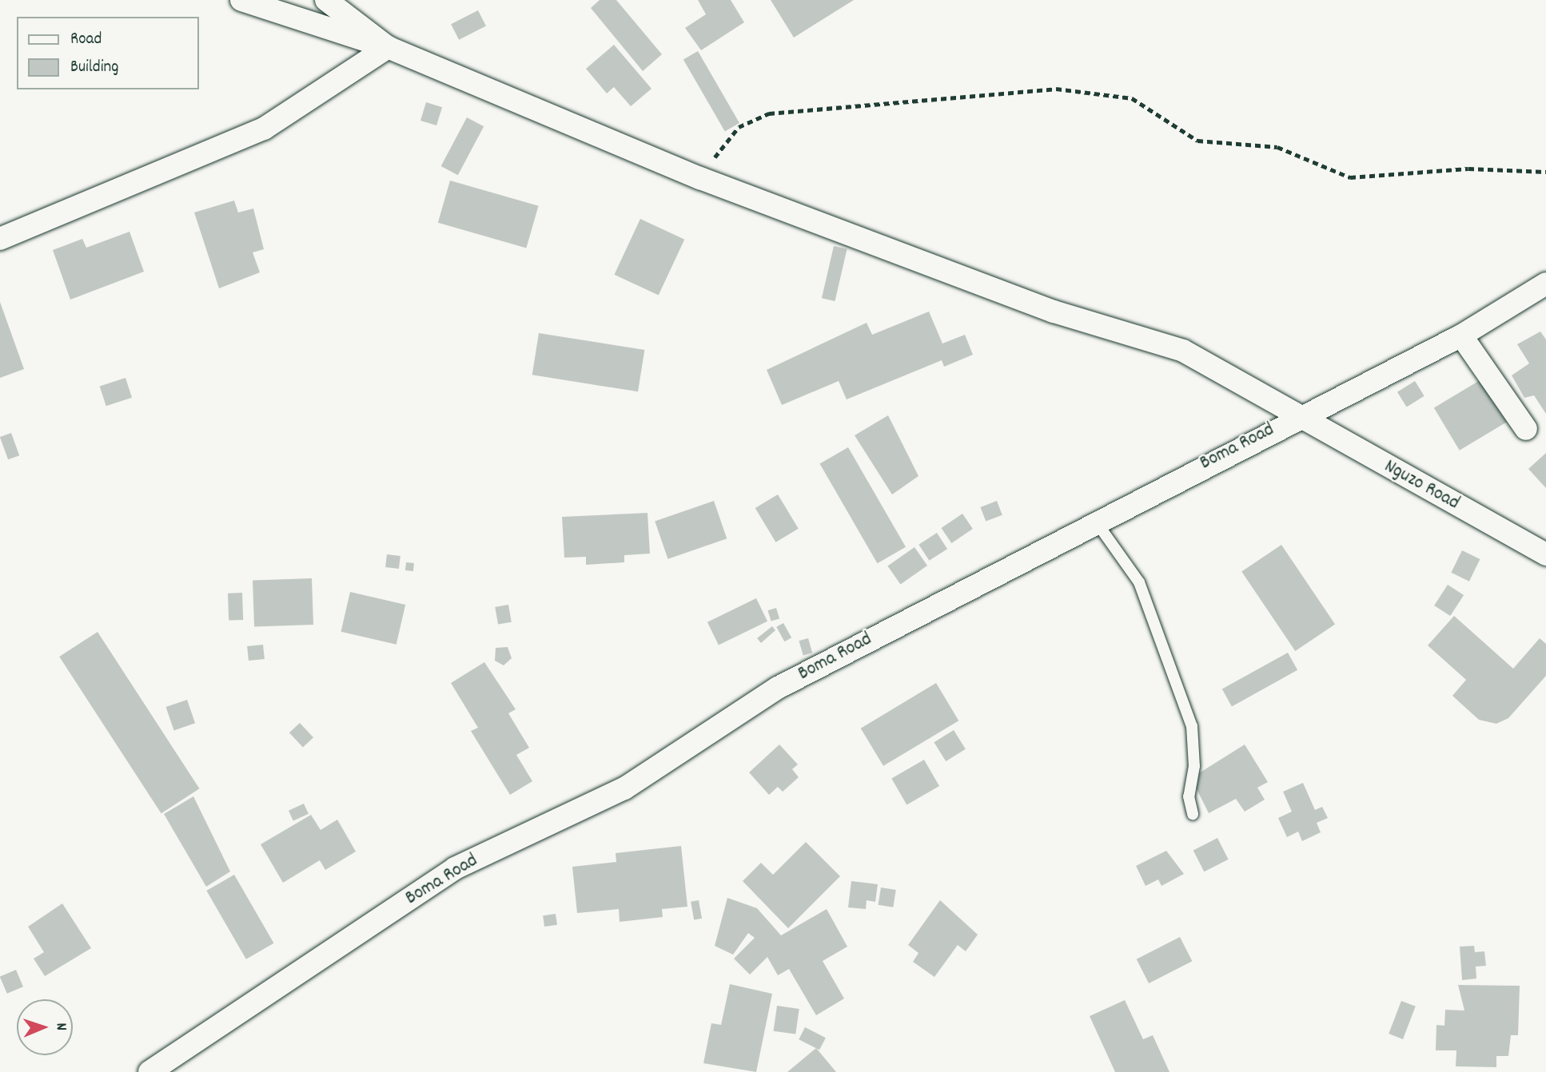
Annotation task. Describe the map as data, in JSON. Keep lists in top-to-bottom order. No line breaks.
{"streets":{"street":["Boma Road","Nguzo Road"]},"crossings":[["Boma Road","Nguzo Road"]],"legend":["Road","Building"],"north":"right"}
